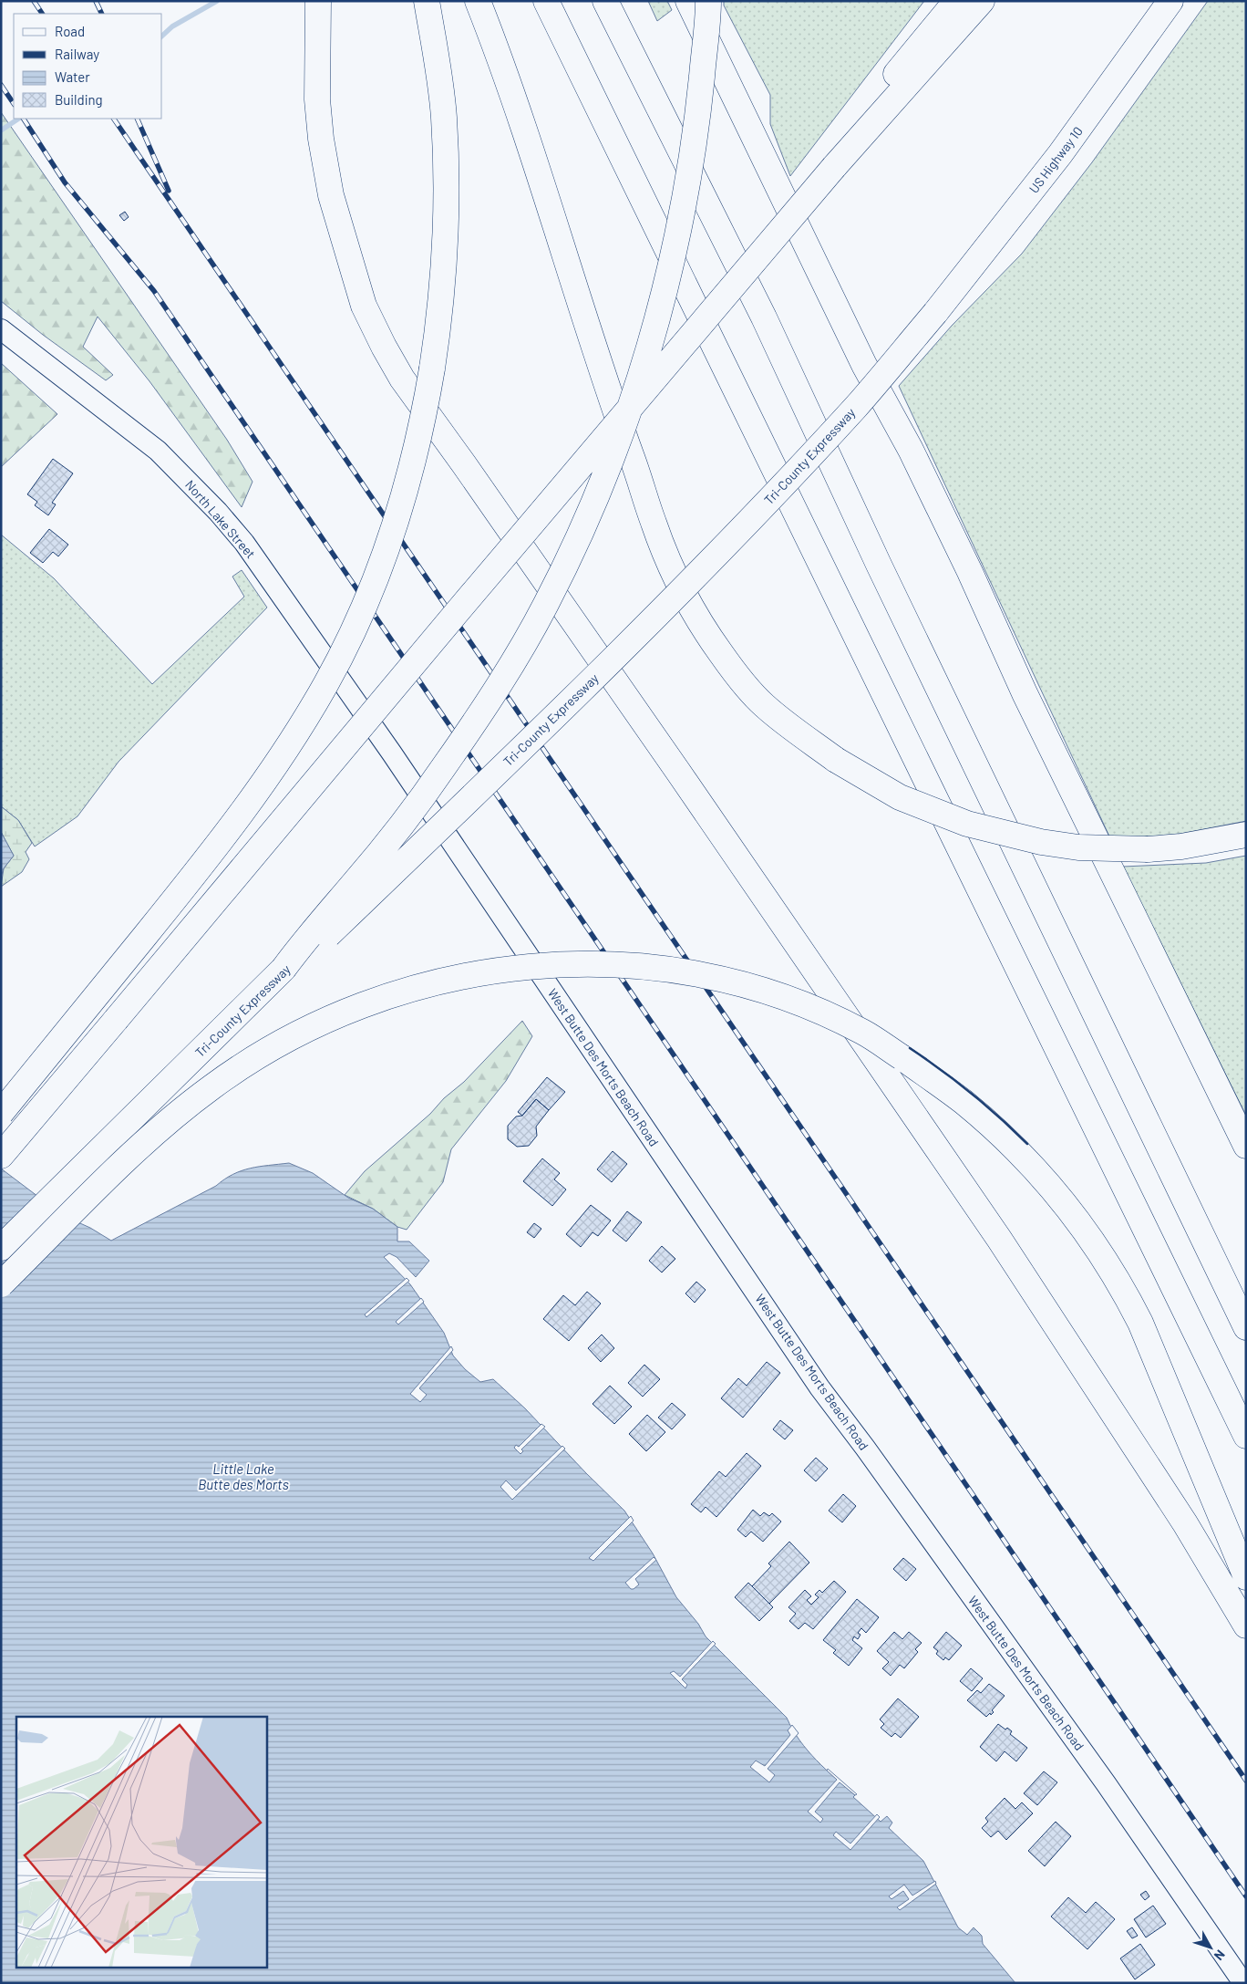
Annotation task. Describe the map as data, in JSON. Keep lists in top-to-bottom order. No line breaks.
{"streets":{"highway":["US Highway 10","Tri-County Expressway"],"street":["North Lake Street","West Butte Des Morts Beach Road"]},"crossings":[["US Highway 10","Tri-County Expressway"],["North Lake Street","West Butte Des Morts Beach Road"]],"water":["Little Lake Butte des Morts"],"legend":["Road","Railway","Water","Building"],"north":"bottom right"}
